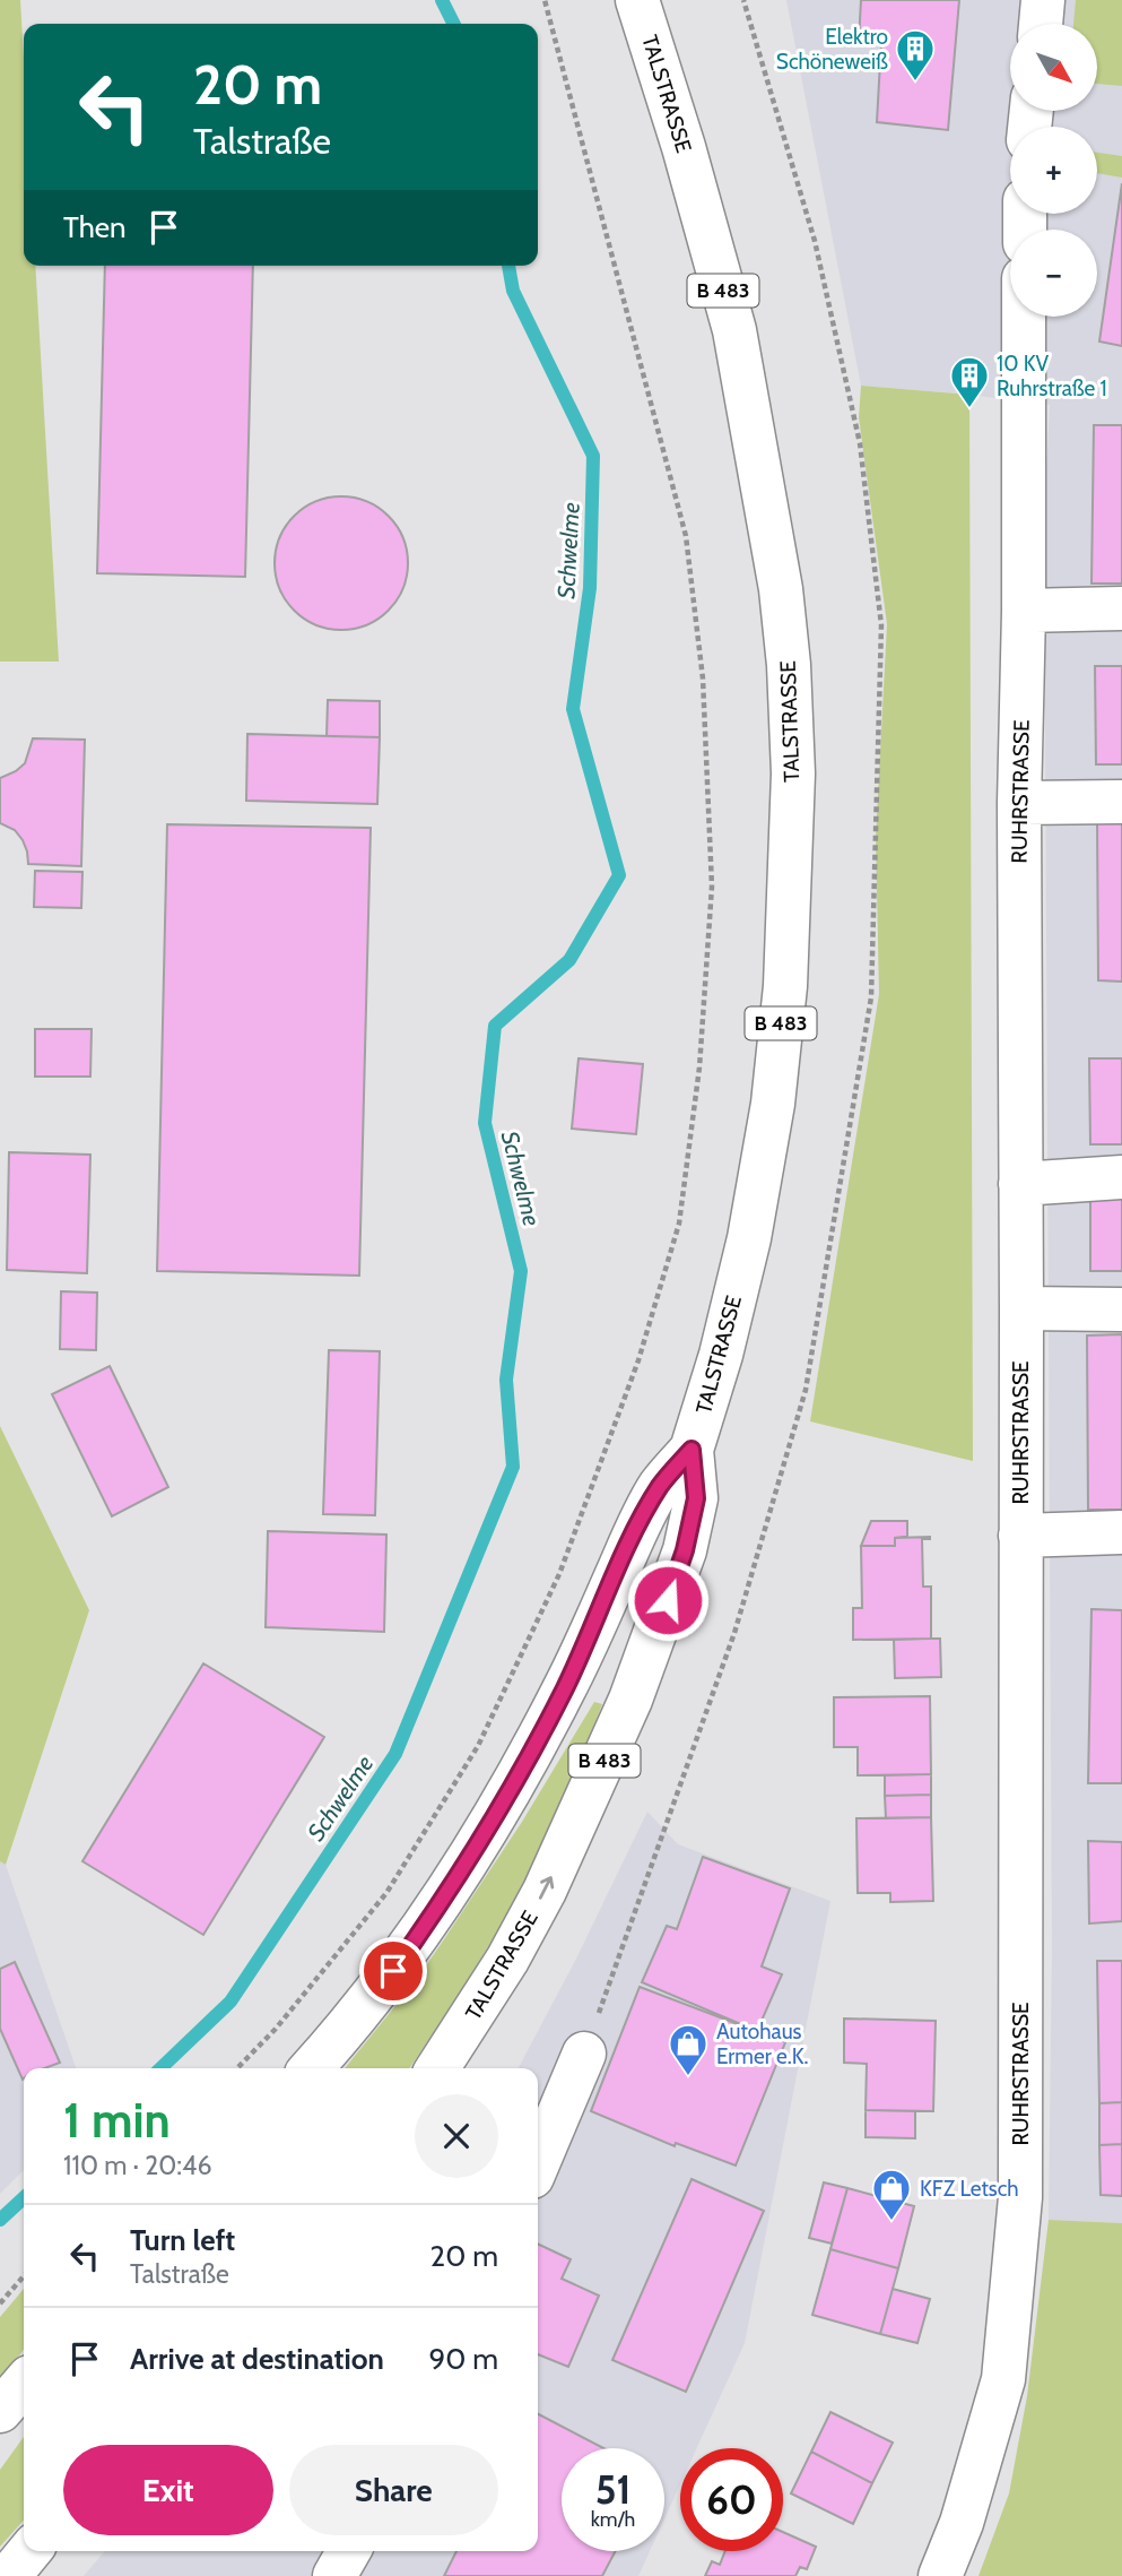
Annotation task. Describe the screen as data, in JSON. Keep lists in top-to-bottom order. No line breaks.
{"streets":{"main road":["TALSTRASSE","B 483","RUHRSTRASSE"]},"water":["Schwelme"],"places":{"building":["Elektro Schöneweiß","10 KV Ruhrstraße 1"],"shop":["Autohaus Ermer e.K.","KFZ Letsch"]},"north":"bottom right","page":{"map_buttons":["+","−"],"turn":["20 m","Talstraße"],"then":"Then","heading":["1 min","110 m · 20:46"],"list":[{"name":"Turn left","note":"Talstraße","value":"20 m"},{"name":"Arrive at destination","value":"90 m"}],"buttons":["Exit","Share"],"speed":"51 km/h","limit":"60"}}
